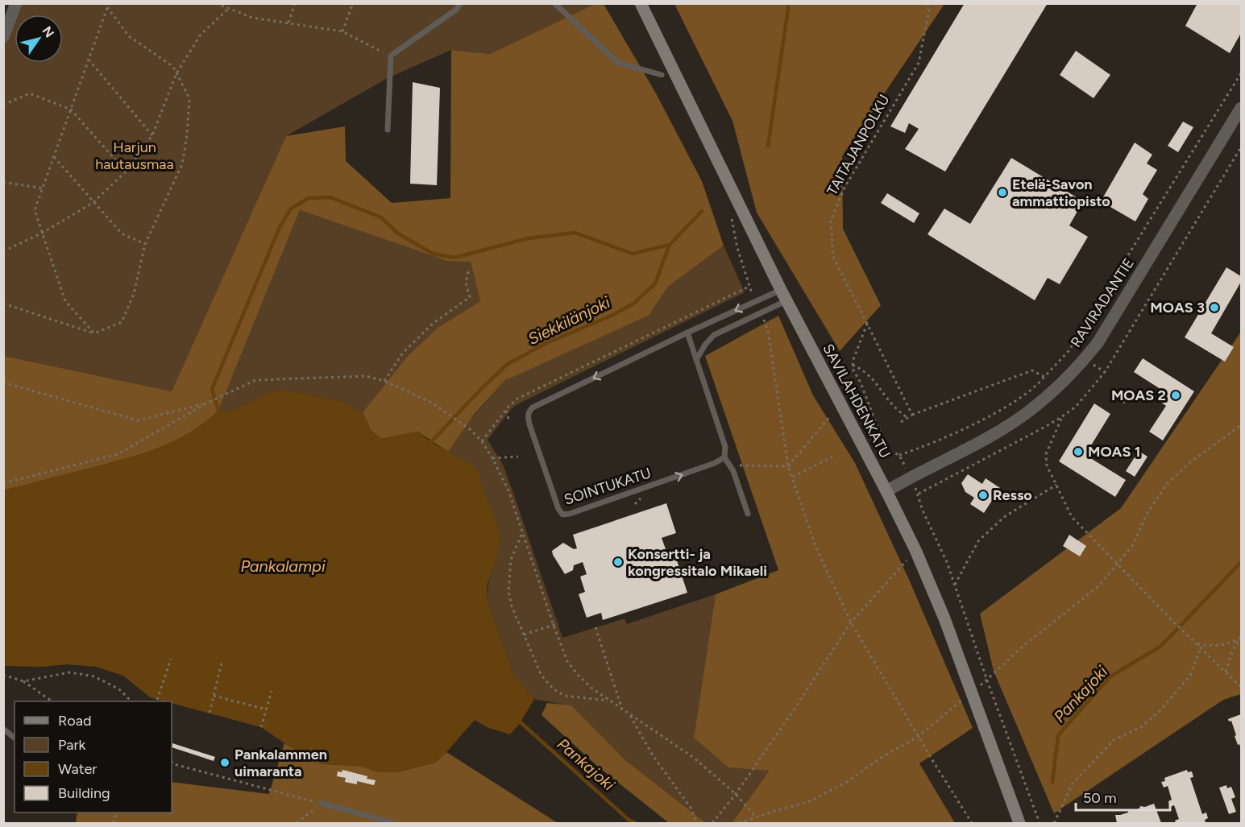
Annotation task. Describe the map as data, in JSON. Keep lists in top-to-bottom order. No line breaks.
{"streets":{"main road":["SAVILAHDENKATU"],"street":["RAVIRADANTIE"],"lane":["SOINTUKATU"],"path":["TAITAJANPOLKU"]},"crossings":[["RAVIRADANTIE","SAVILAHDENKATU"],["SAVILAHDENKATU","SOINTUKATU"]],"water":["Siekkilänjoki","Pankalampi","Pankajoki"],"parks":["Harjun hautausmaa"],"places":["Etelä-Savon ammattiopisto","MOAS 3","MOAS 2","MOAS 1","Resso","Konsertti- ja kongressitalo Mikaeli","Pankalammen uimaranta"],"legend":["Road","Park","Water","Building"],"scale_bar":"50 m","north":"top right"}
